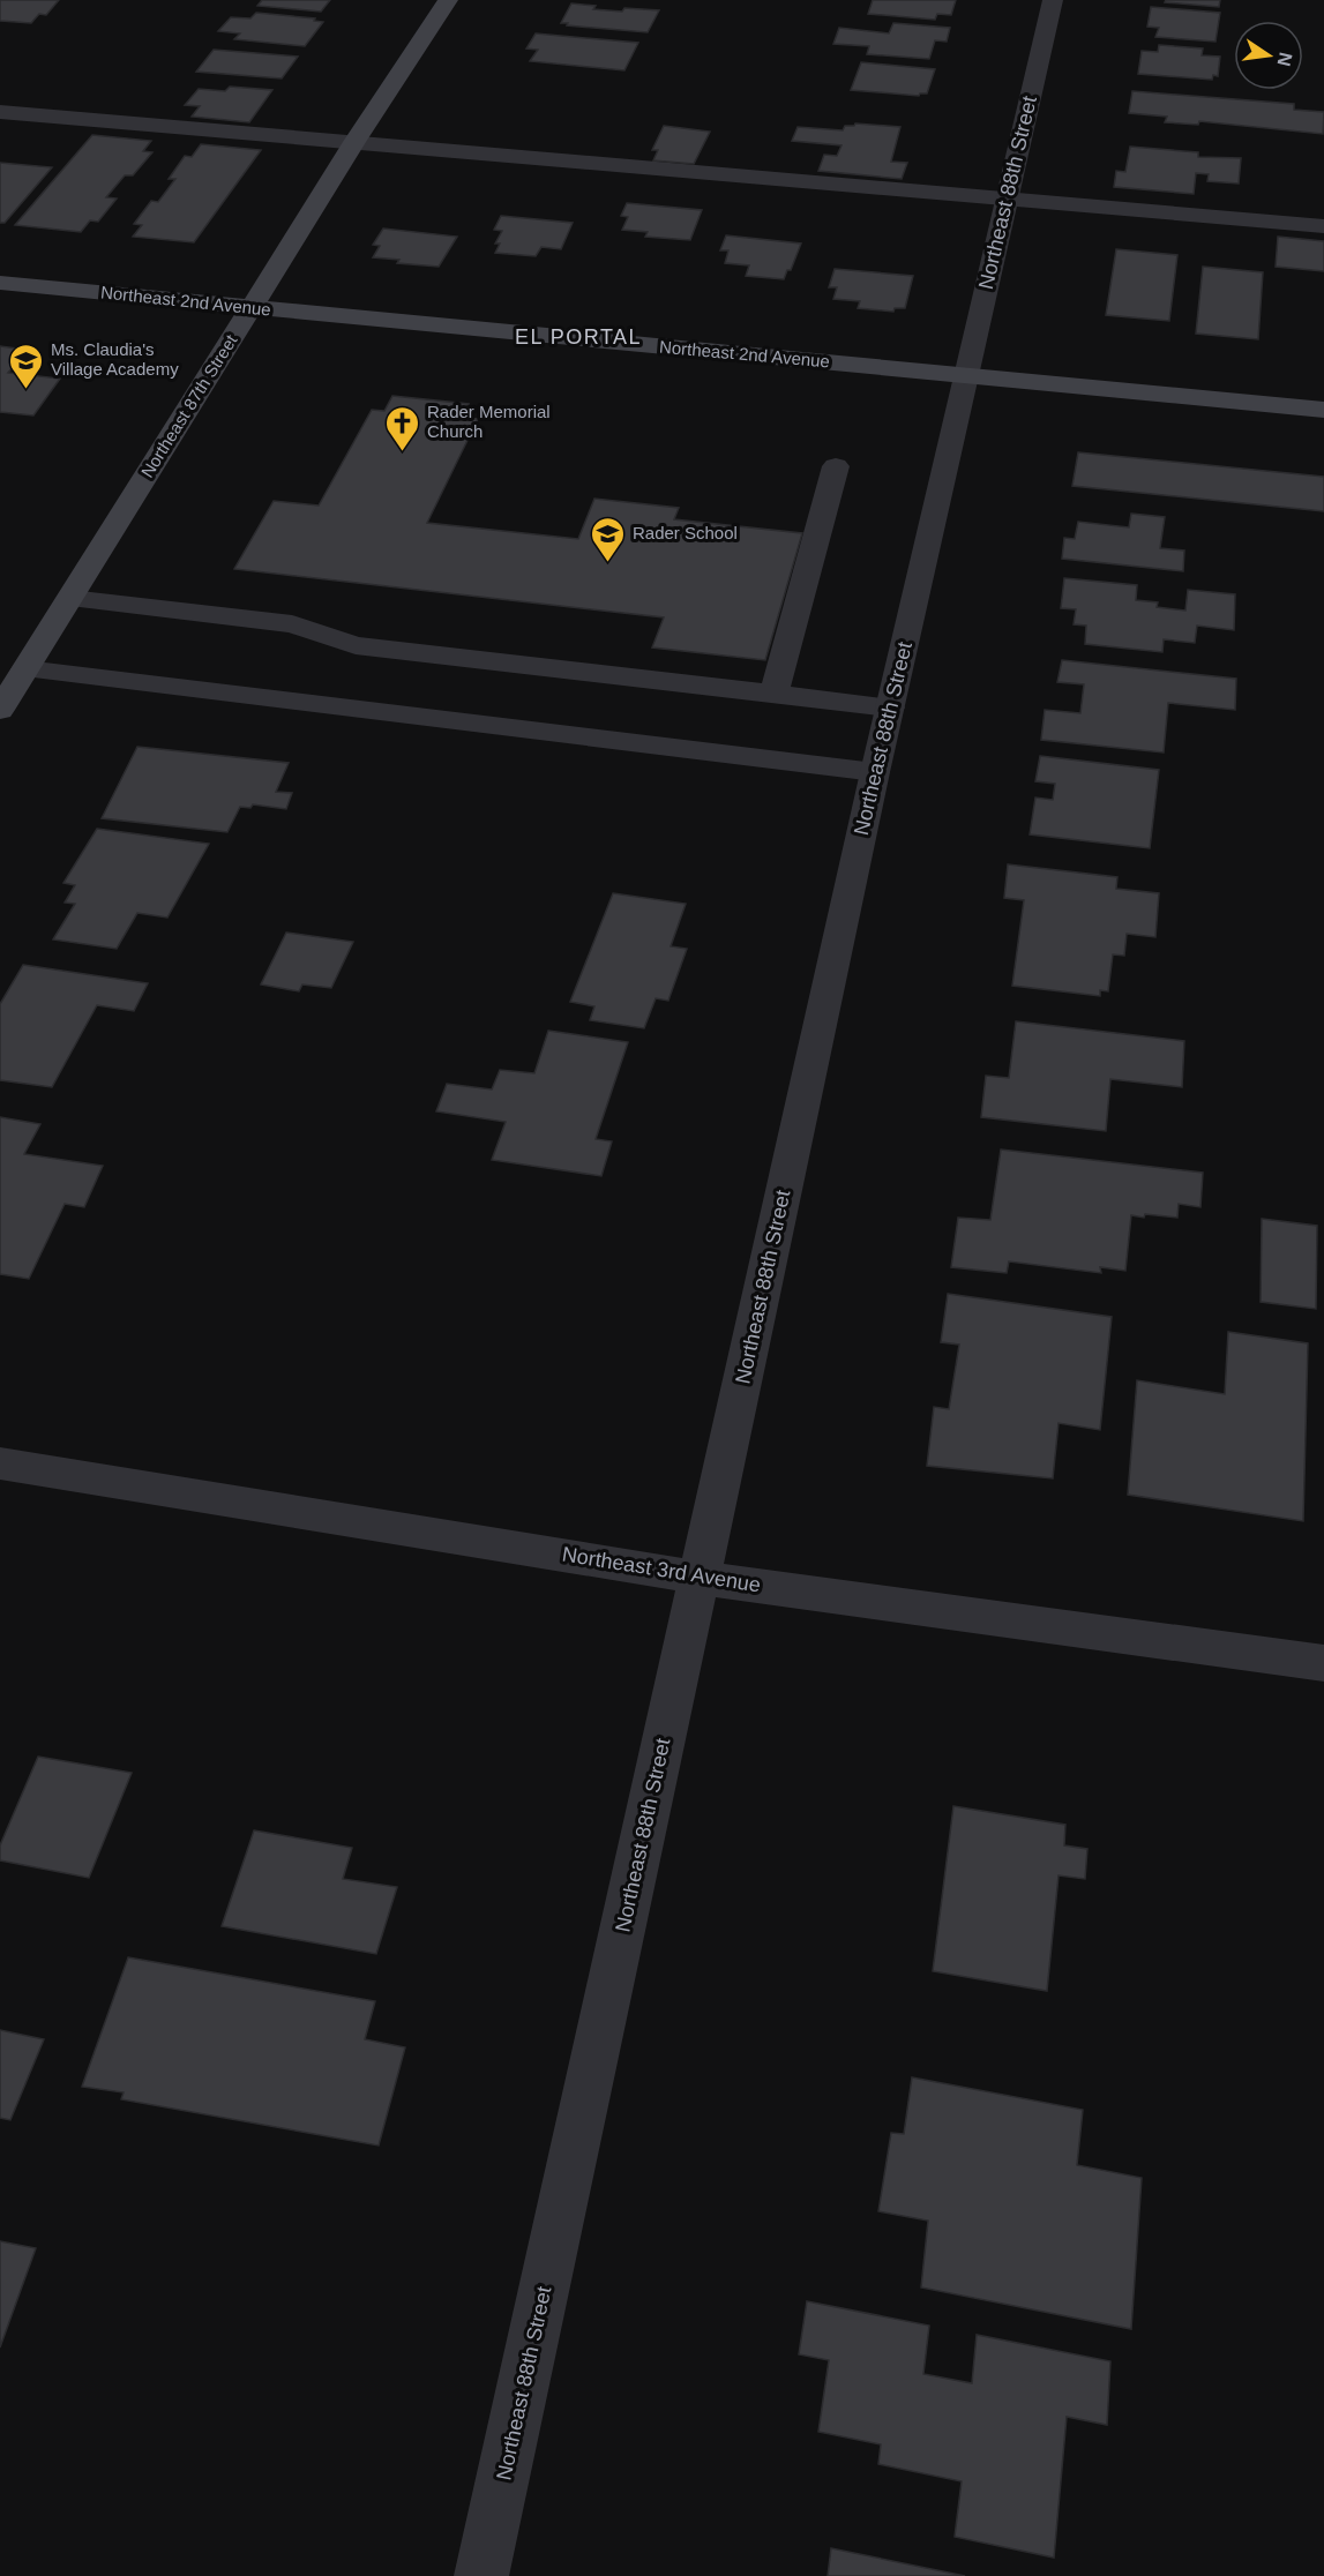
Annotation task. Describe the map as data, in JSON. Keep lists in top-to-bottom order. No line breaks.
{"streets":{"street":["Northeast 88th Street","Northeast 2nd Avenue","Northeast 87th Street","Northeast 3rd Avenue"]},"crossings":[["Northeast 88th Street","Northeast 2nd Avenue"],["Northeast 88th Street","Northeast 3rd Avenue"],["Northeast 2nd Avenue","Northeast 87th Street"]],"districts":["EL PORTAL"],"places":{"school or university":["Ms. Claudia's Village Academy","Rader School"],"church":["Rader Memorial Church"]},"north":"right"}
